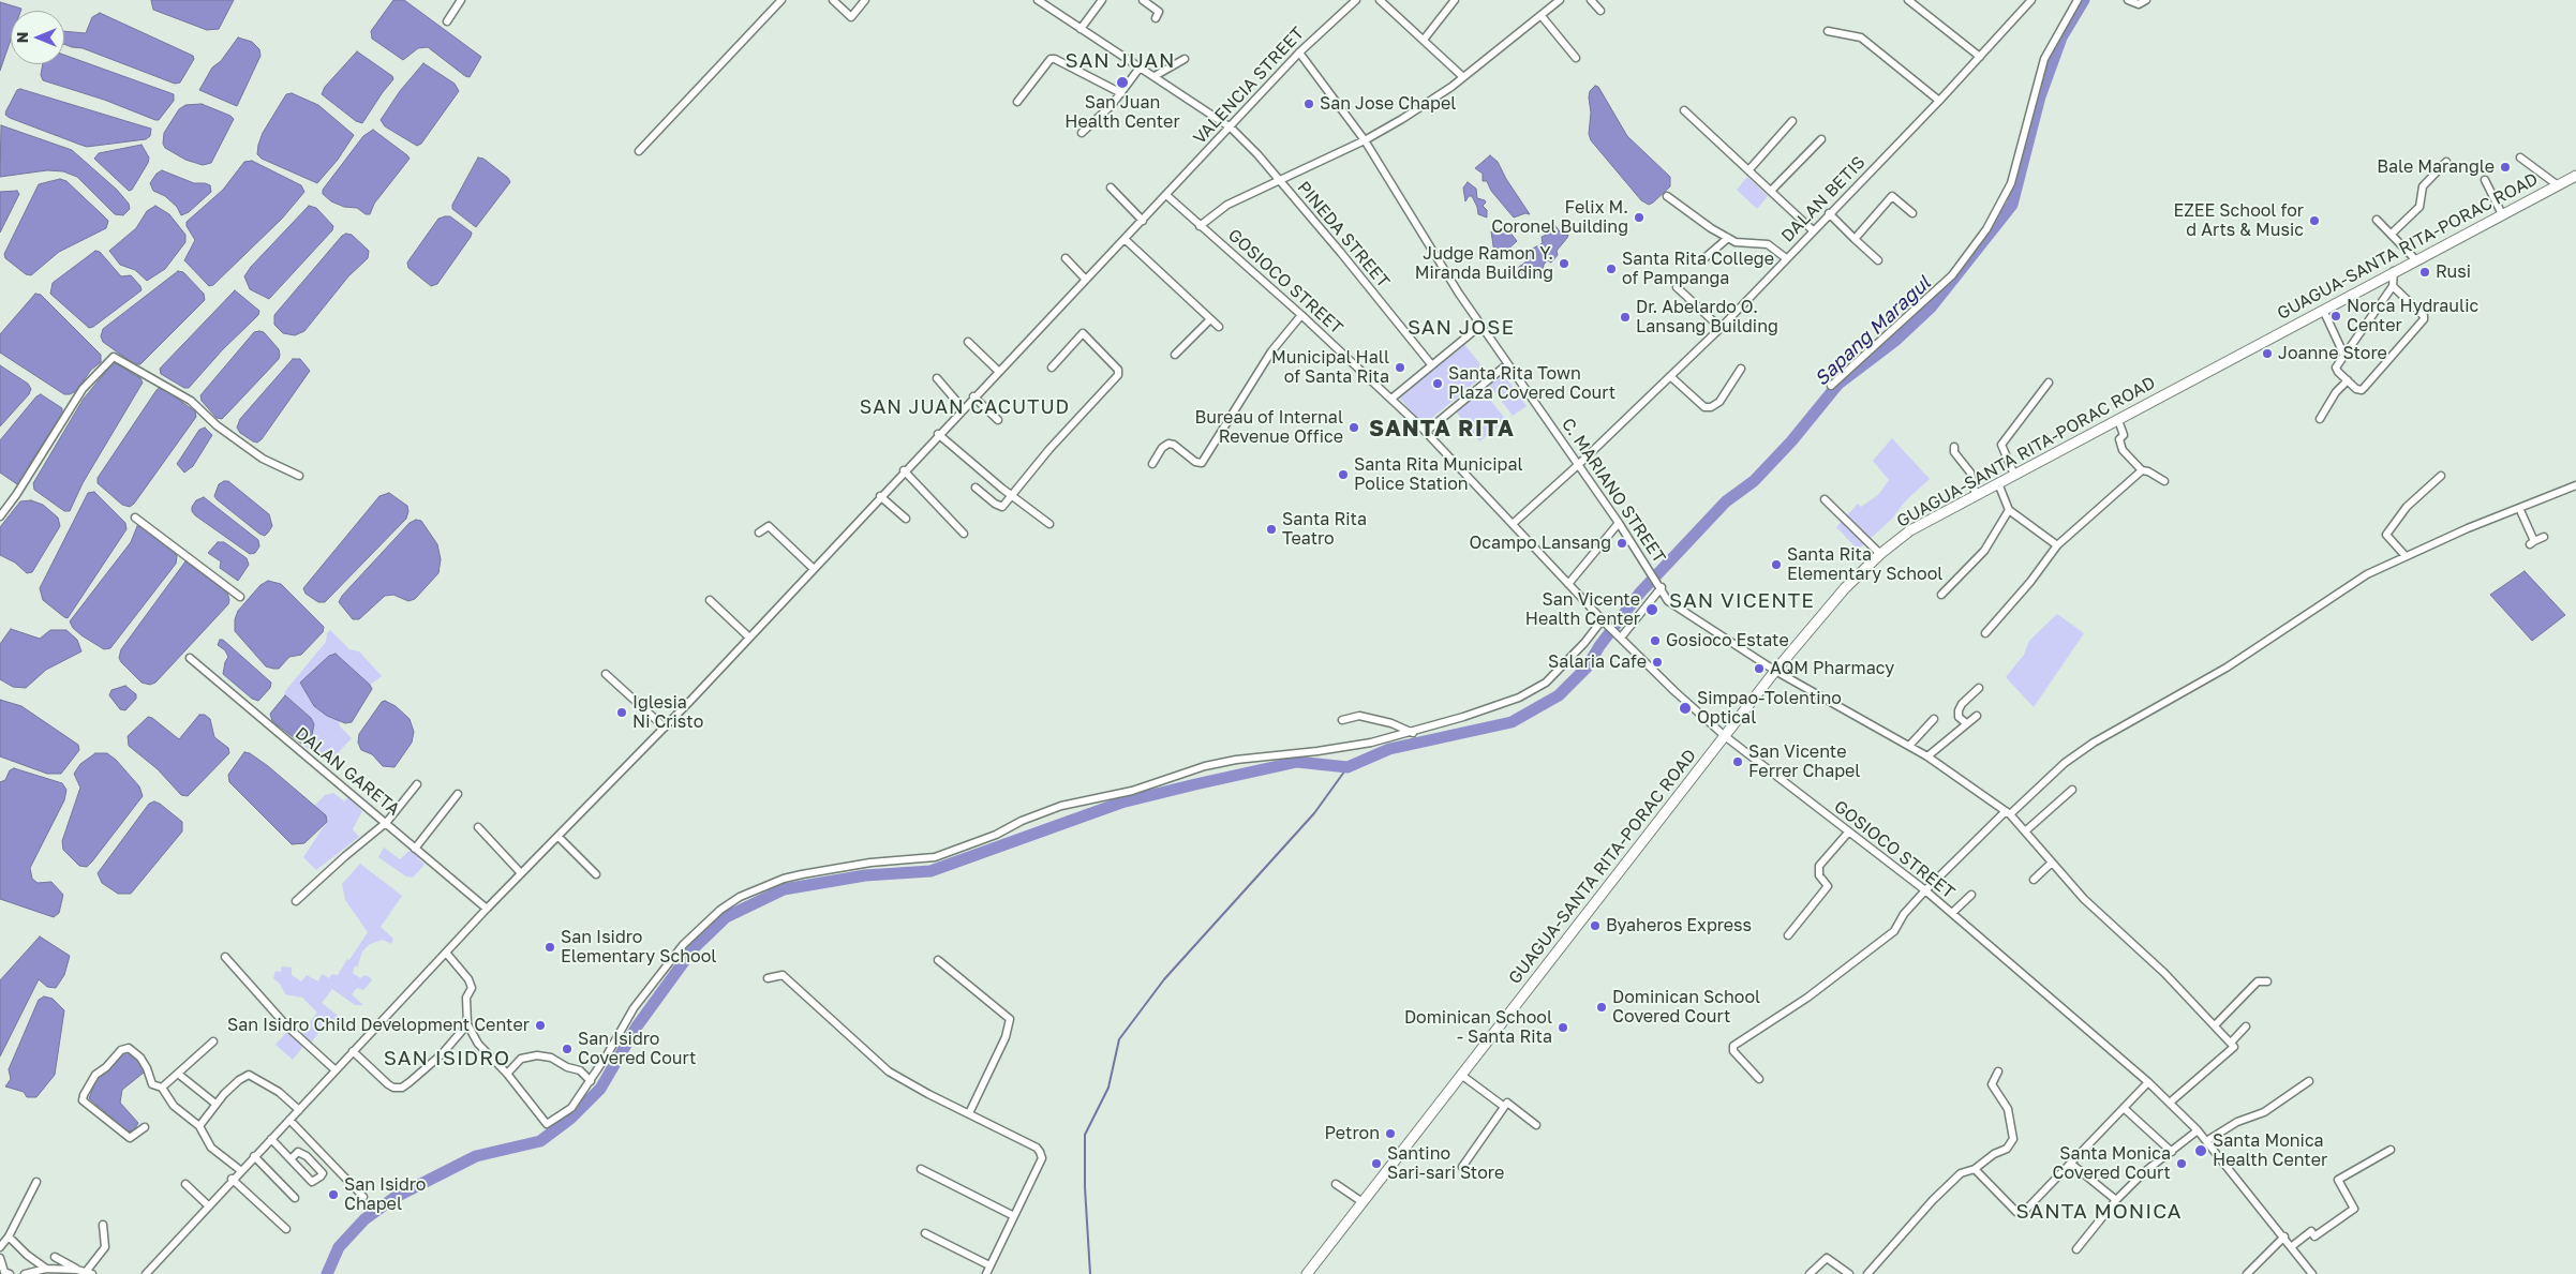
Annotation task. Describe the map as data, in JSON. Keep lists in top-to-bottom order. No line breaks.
{"streets":{"main road":["GUAGUA-SANTA RITA-PORAC ROAD"],"street":["VALENCIA STREET","DALAN BETIS","PINEDA STREET","GOSIOCO STREET","C. MARIANO STREET","DALAN GARETA"]},"crossings":[["VALENCIA STREET","PINEDA STREET"],["VALENCIA STREET","GOSIOCO STREET"],["VALENCIA STREET","C. MARIANO STREET"],["VALENCIA STREET","DALAN GARETA"],["DALAN BETIS","GOSIOCO STREET"],["DALAN BETIS","C. MARIANO STREET"],["GUAGUA-SANTA RITA-PORAC ROAD","GOSIOCO STREET"],["GUAGUA-SANTA RITA-PORAC ROAD","C. MARIANO STREET"]],"districts":["SAN JUAN","SAN JOSE","SAN JUAN CACUTUD","SANTA RITA","SAN VICENTE","SAN ISIDRO","SANTA MONICA"],"water":["Sapang Maragul"],"places":["San Juan Health Center","San Jose Chapel","Bale Marangle","Felix M. Coronel Building","EZEE School for d Arts & Music","Judge Ramon Y. Miranda Building","Santa Rita College of Pampanga","Rusi","Norca Hydraulic Center","Dr. Abelardo O. Lansang Building","Joanne Store","Municipal Hall of Santa Rita","Santa Rita Town Plaza Covered Court","Bureau of Internal Revenue Office","Santa Rita Municipal Police Station","Santa Rita Teatro","Ocampo Lansang","Santa Rita Elementary School","San Vicente Health Center","Gosioco Estate","Salaria Cafe","AQM Pharmacy","Simpao-Tolentino Optical","Iglesia Ni Cristo","San Vicente Ferrer Chapel","Byaheros Express","San Isidro Elementary School","Dominican School Covered Court","San Isidro Child Development Center","Dominican School - Santa Rita","San Isidro Covered Court","Petron","Santa Monica Health Center","Santino Sari-sari Store","Santa Monica Covered Court","San Isidro Chapel"],"north":"left"}
